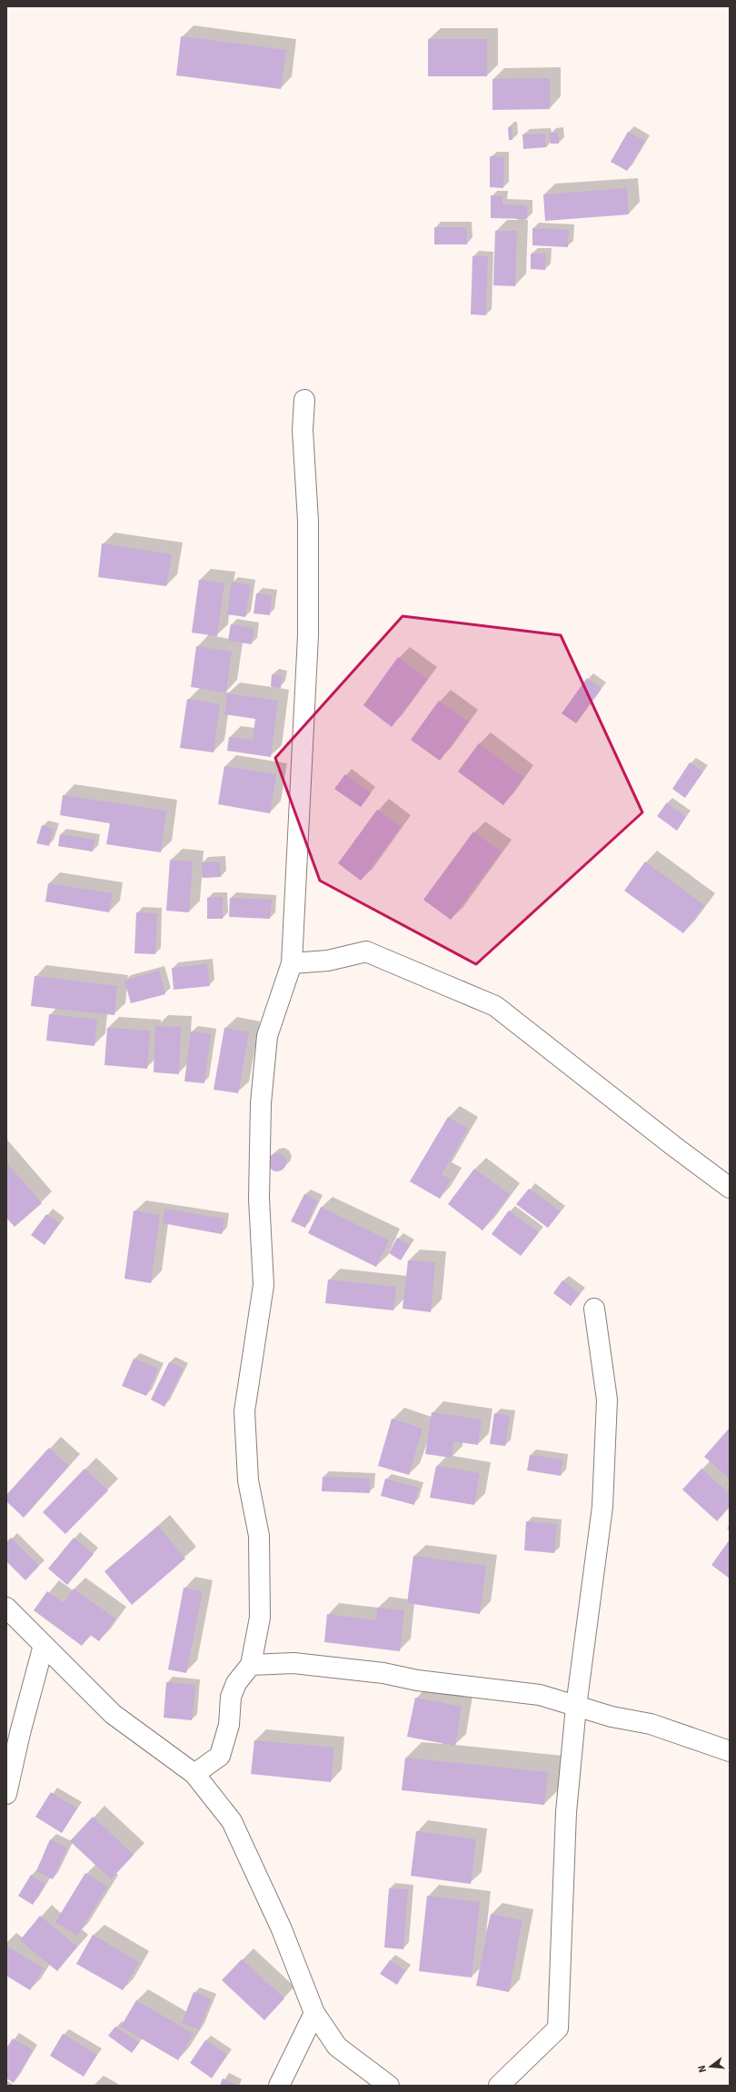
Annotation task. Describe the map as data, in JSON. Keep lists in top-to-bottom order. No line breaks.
{"north":"left"}
